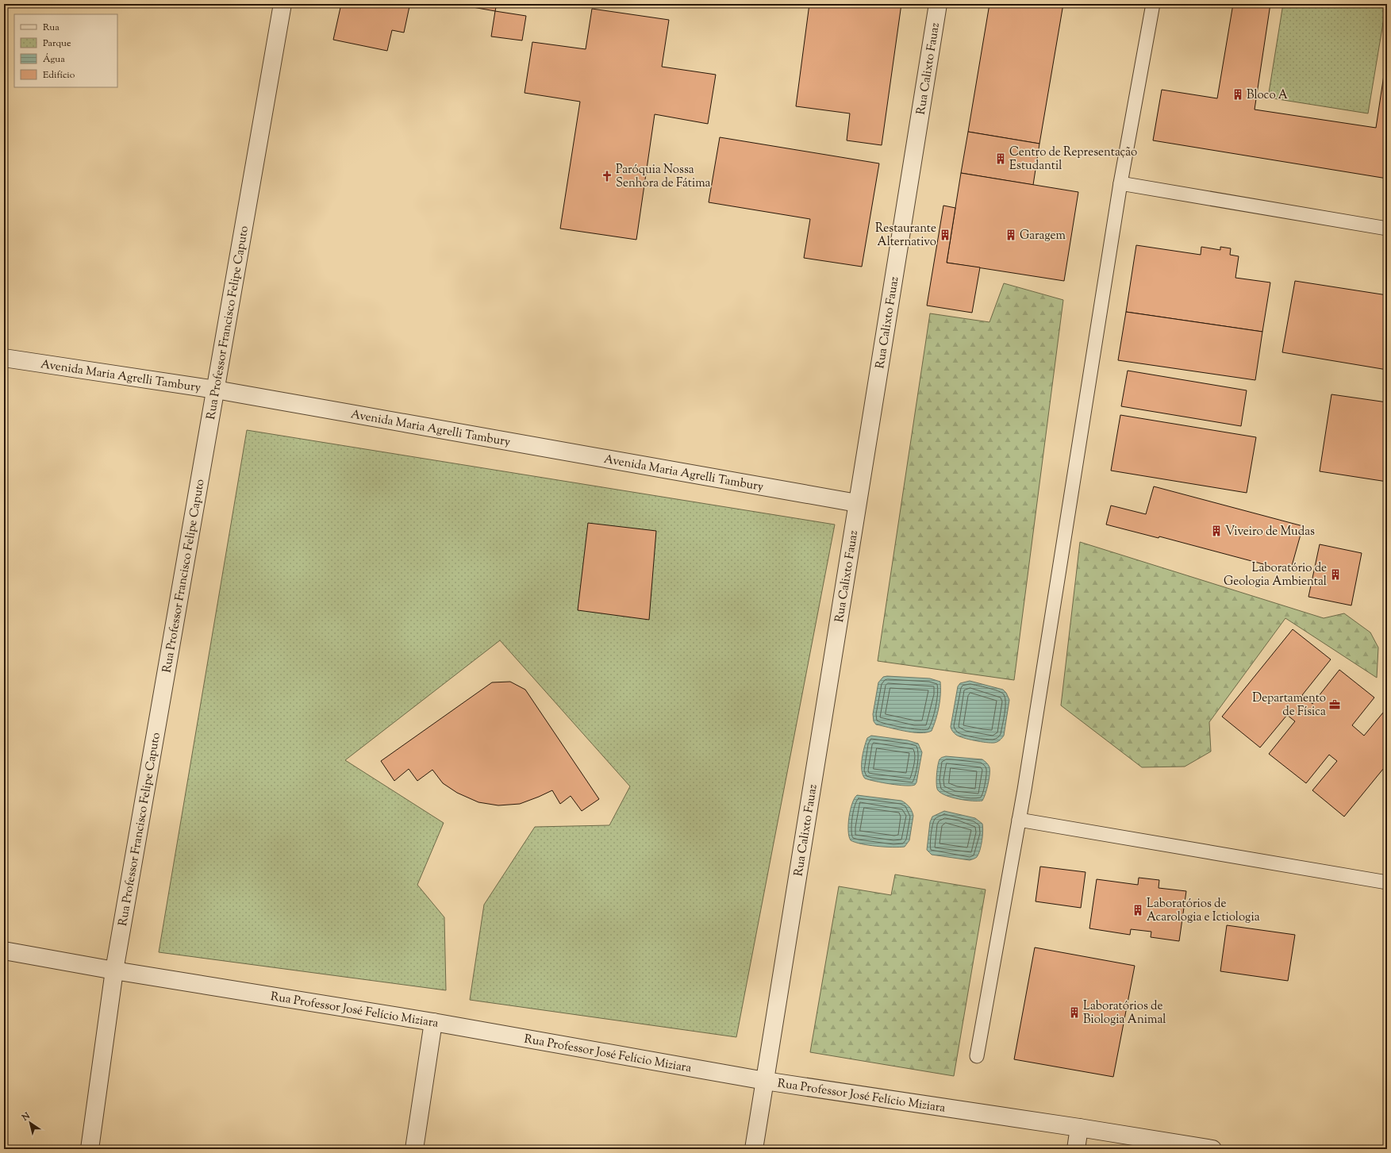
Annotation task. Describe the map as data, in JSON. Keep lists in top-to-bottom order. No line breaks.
{"streets":{"street":["Rua Calixto Fauaz","Rua Professor Francisco Felipe Caputo","Avenida Maria Agrelli Tambury","Rua Professor José Felício Miziara"]},"crossings":[["Rua Calixto Fauaz","Avenida Maria Agrelli Tambury"],["Rua Calixto Fauaz","Rua Professor José Felício Miziara"],["Rua Professor Francisco Felipe Caputo","Avenida Maria Agrelli Tambury"],["Rua Professor Francisco Felipe Caputo","Rua Professor José Felício Miziara"]],"places":{"building":["Bloco A","Centro de Representação Estudantil","Restaurante Alternativo","Garagem","Viveiro de Mudas","Laboratório de Geologia Ambiental","Laboratórios de Acarologia e Ictiologia","Laboratórios de Biologia Animal"],"church":["Paróquia Nossa Senhora de Fátima"],"office":["Departamento de Física"]},"legend":["Rua","Parque","Água","Edifício"],"north":"top left"}
